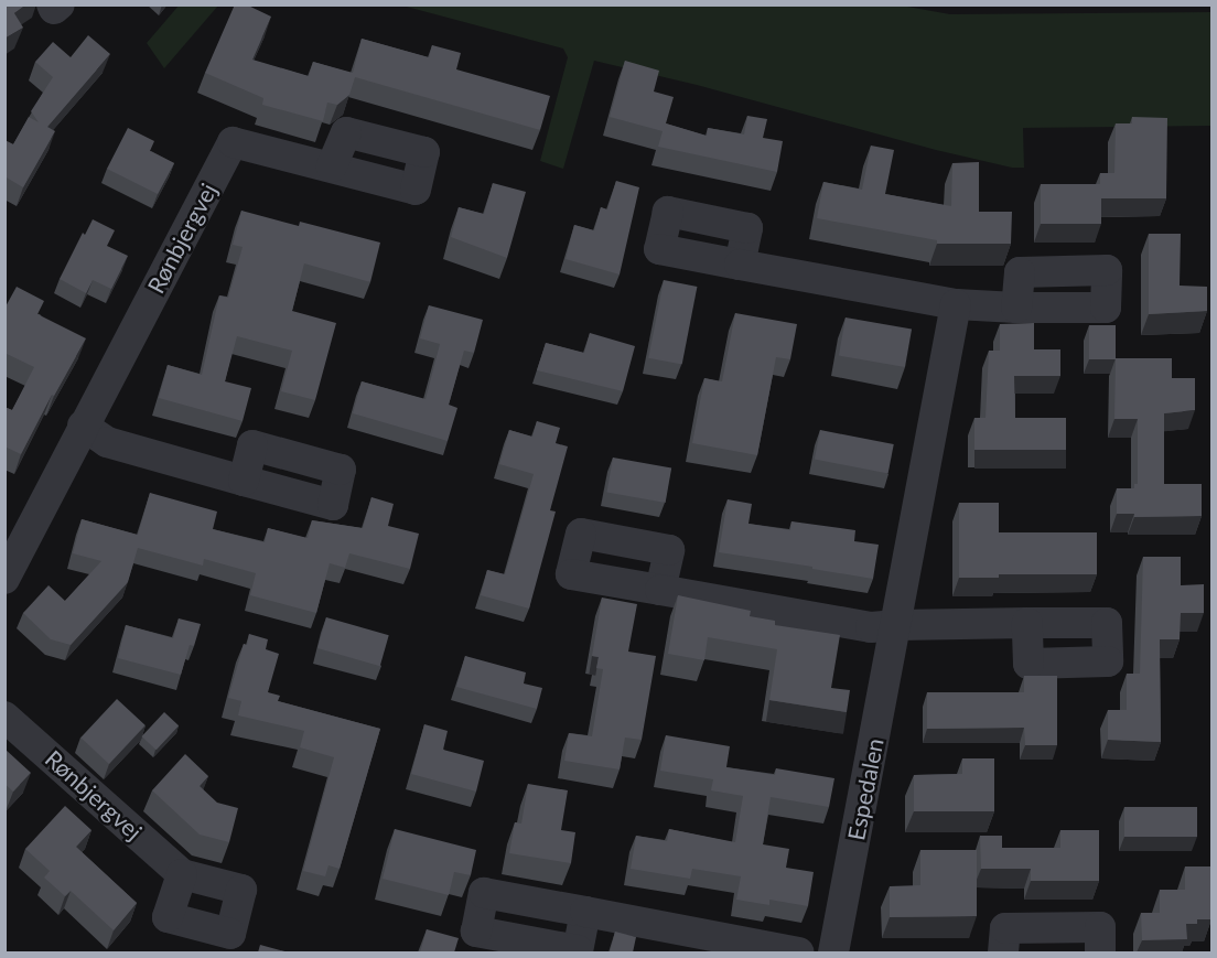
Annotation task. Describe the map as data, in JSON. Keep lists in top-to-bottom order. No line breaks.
{"streets":{"street":["Rønbjergvej","Espedalen"]}}
